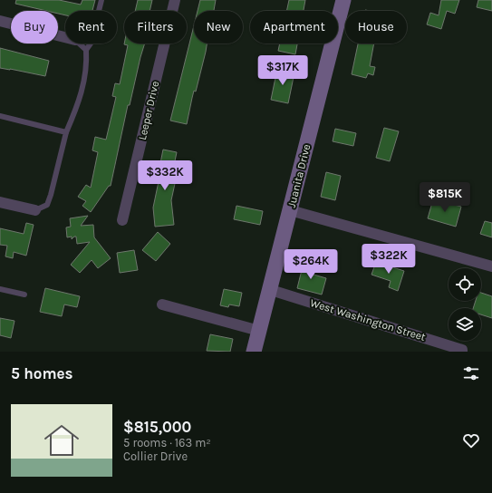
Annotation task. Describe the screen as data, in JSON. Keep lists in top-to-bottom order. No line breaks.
{"streets":{"street":["Leeper Drive","Juanita Drive","West Washington Street"]},"crossings":[["Juanita Drive","West Washington Street"]],"page":{"chip":["Buy","Rent","Filters","New","Apartment","House"],"price":["$317K","$332K","$815K","$322K","$264K"],"heading":"5 homes","list":[{"name":"$815,000","note":"5 rooms · 163 m² · Collier Drive"}]}}
